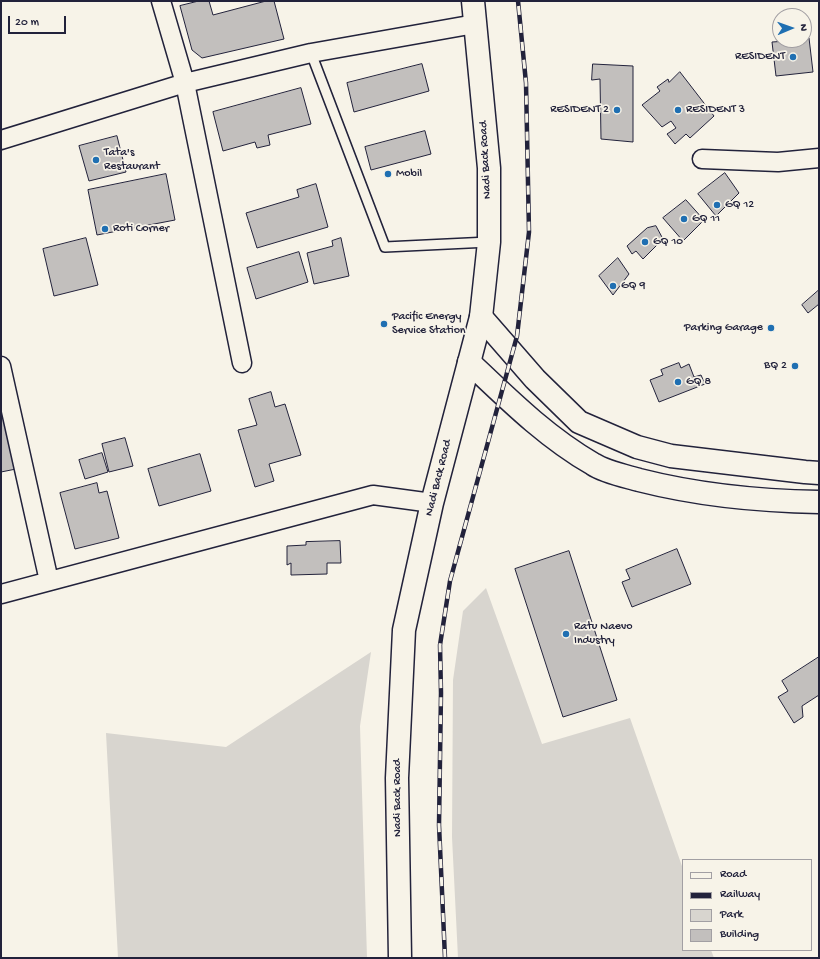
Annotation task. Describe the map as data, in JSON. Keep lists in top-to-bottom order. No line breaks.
{"streets":{"main road":["Nadi Back Road"]},"places":["RESIDENT","RESIDENT 2","RESIDENT 3","Tata's Restaurant","Mobil","GQ 12","GQ 11","Roti Corner","GQ 10","GQ 9","Pacific Energy Service Station","Parking Garage","BQ 2","GQ 8","Ratu Naevo Industry"],"legend":["Road","Railway","Park","Building"],"scale_bar":"20 m","north":"right"}
